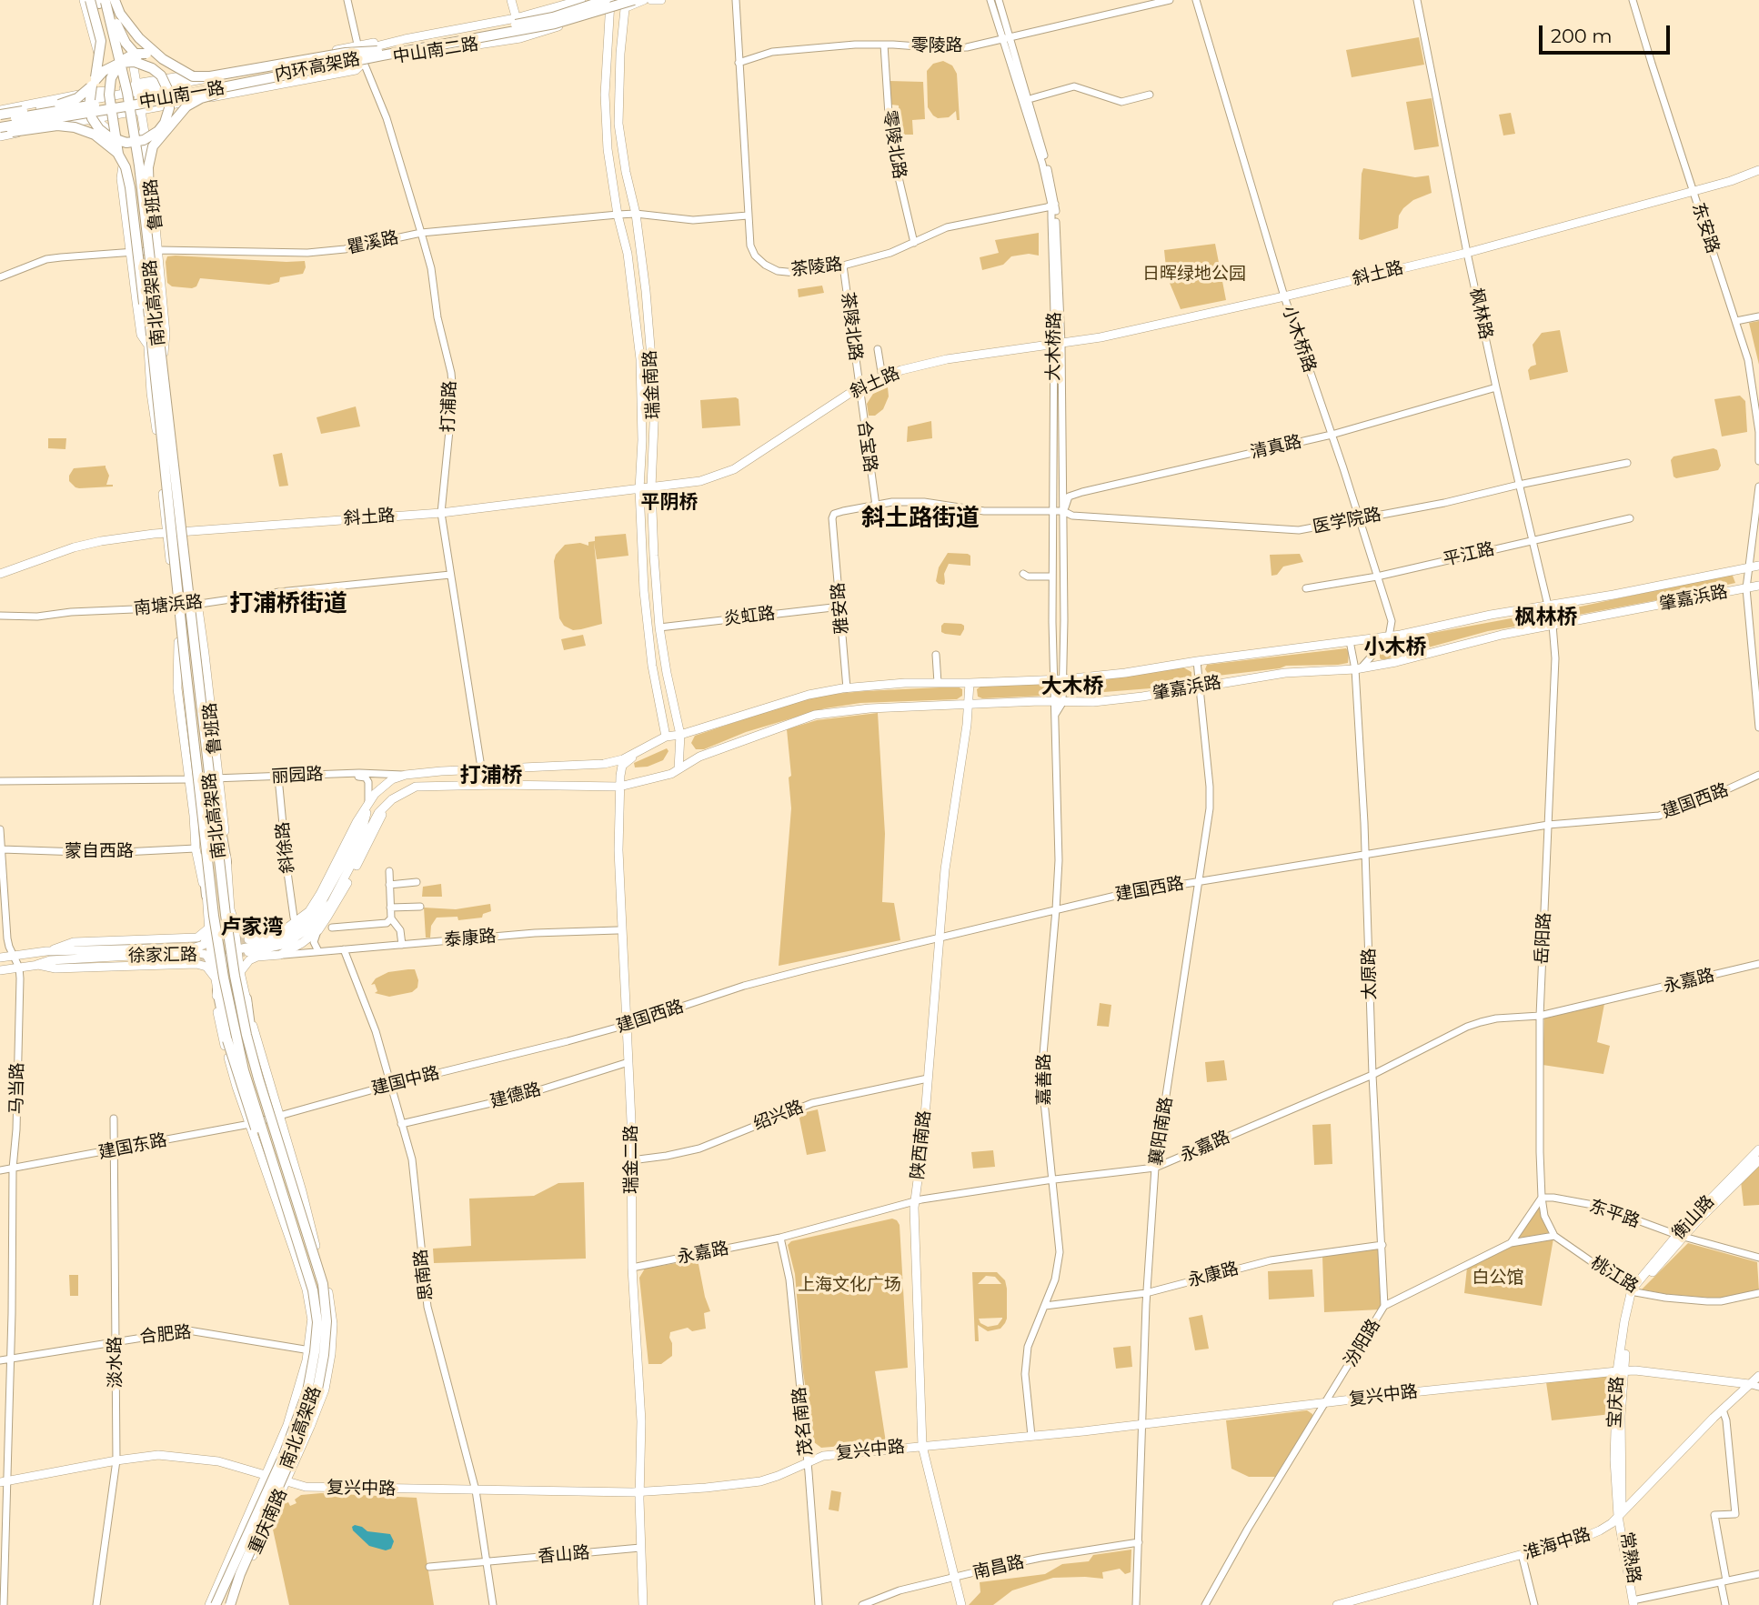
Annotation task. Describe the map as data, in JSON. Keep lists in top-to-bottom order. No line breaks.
{"streets":{"highway":["内环高架路","南北高架路"],"main road":["中山南二路","中山南一路","鲁班路","斜土路","瑞金南路","肇嘉浜路","徐家汇路","陕西南路","瑞金二路","衡山路","复兴中路","宝庆路","重庆南路","淮海中路","常熟路"],"street":["零陵路","零陵北路","东安路","瞿溪路","茶陵路","枫林路","茶陵北路","小木桥路","大木桥路","打浦路","合宝路","清真路","医学院路","平江路","南塘浜路","雅安路","炎虹路","丽园路","建国西路","斜徐路","蒙自西路","泰康路","岳阳路","太原路","永嘉路","嘉善路","建国中路","马当路","建德路","绍兴路","襄阳南路","建国东路","东平路","思南路","永康路","桃江路","合肥路","汾阳路","淡水路","茂名南路","香山路","南昌路"]},"crossings":[["零陵路","零陵北路"],["零陵路","茶陵路"],["零陵路","大木桥路"],["中山南二路","内环高架路"],["中山南二路","中山南一路"],["中山南二路","鲁班路"],["中山南二路","瑞金南路"],["中山南二路","打浦路"],["内环高架路","瑞金南路"],["中山南一路","鲁班路"],["中山南一路","打浦路"],["零陵北路","茶陵路"],["鲁班路","瞿溪路"],["鲁班路","斜土路"],["鲁班路","南北高架路"],["鲁班路","南塘浜路"],["鲁班路","丽园路"],["鲁班路","蒙自西路"],["鲁班路","徐家汇路"],["鲁班路","重庆南路"],["东安路","斜土路"],["瞿溪路","茶陵路"],["瞿溪路","瑞金南路"],["瞿溪路","打浦路"],["茶陵路","茶陵北路"],["茶陵路","大木桥路"],["斜土路","枫林路"],["斜土路","茶陵北路"],["斜土路","小木桥路"],["斜土路","大木桥路"],["斜土路","瑞金南路"],["斜土路","打浦路"],["斜土路","合宝路"],["南北高架路","南塘浜路"],["南北高架路","重庆南路"],["枫林路","清真路"],["枫林路","医学院路"],["枫林路","平江路"],["枫林路","肇嘉浜路"],["枫林路","岳阳路"],["茶陵北路","合宝路"],["小木桥路","清真路"],["小木桥路","医学院路"],["小木桥路","平江路"],["小木桥路","肇嘉浜路"],["大木桥路","清真路"],["大木桥路","医学院路"],["大木桥路","肇嘉浜路"],["大木桥路","嘉善路"],["瑞金南路","肇嘉浜路"],["瑞金南路","炎虹路"],["瑞金南路","瑞金二路"],["打浦路","肇嘉浜路"],["打浦路","南塘浜路"],["合宝路","医学院路"],["清真路","医学院路"],["医学院路","雅安路"],["肇嘉浜路","雅安路"],["肇嘉浜路","岳阳路"],["肇嘉浜路","太原路"],["肇嘉浜路","嘉善路"],["肇嘉浜路","襄阳南路"],["肇嘉浜路","陕西南路"],["肇嘉浜路","瑞金二路"],["雅安路","炎虹路"],["丽园路","斜徐路"],["建国西路","岳阳路"],["建国西路","太原路"],["建国西路","嘉善路"],["建国西路","建国中路"],["建国西路","襄阳南路"],["建国西路","陕西南路"],["建国西路","瑞金二路"],["蒙自西路","马当路"],["泰康路","瑞金二路"],["泰康路","思南路"],["岳阳路","永嘉路"],["岳阳路","东平路"],["徐家汇路","马当路"],["徐家汇路","重庆南路"],["太原路","永嘉路"],["太原路","永康路"],["太原路","汾阳路"],["永嘉路","嘉善路"],["永嘉路","襄阳南路"],["永嘉路","陕西南路"],["永嘉路","瑞金二路"],["永嘉路","茂名南路"],["嘉善路","永康路"],["嘉善路","复兴中路"],["建国中路","建国东路"],["建国中路","思南路"],["建国中路","重庆南路"],["马当路","建国东路"],["马当路","合肥路"],["马当路","复兴中路"],["建德路","瑞金二路"],["建德路","思南路"],["绍兴路","陕西南路"],["绍兴路","瑞金二路"],["襄阳南路","永康路"],["襄阳南路","复兴中路"],["襄阳南路","南昌路"],["陕西南路","复兴中路"],["陕西南路","南昌路"],["建国东路","淡水路"],["建国东路","重庆南路"],["瑞金二路","复兴中路"],["瑞金二路","香山路"],["东平路","衡山路"],["衡山路","桃江路"],["衡山路","宝庆路"],["思南路","复兴中路"],["思南路","香山路"],["桃江路","汾阳路"],["桃江路","宝庆路"],["合肥路","淡水路"],["合肥路","重庆南路"],["汾阳路","复兴中路"],["淡水路","复兴中路"],["复兴中路","宝庆路"],["复兴中路","茂名南路"],["复兴中路","重庆南路"],["复兴中路","淮海中路"],["宝庆路","淮海中路"],["宝庆路","常熟路"],["淮海中路","常熟路"]],"districts":["平阴桥","斜土路街道","打浦桥街道","枫林桥","小木桥","大木桥","打浦桥","卢家湾"],"parks":["日晖绿地公园","白公馆","上海文化广场"],"scale_bar":"200 m"}
